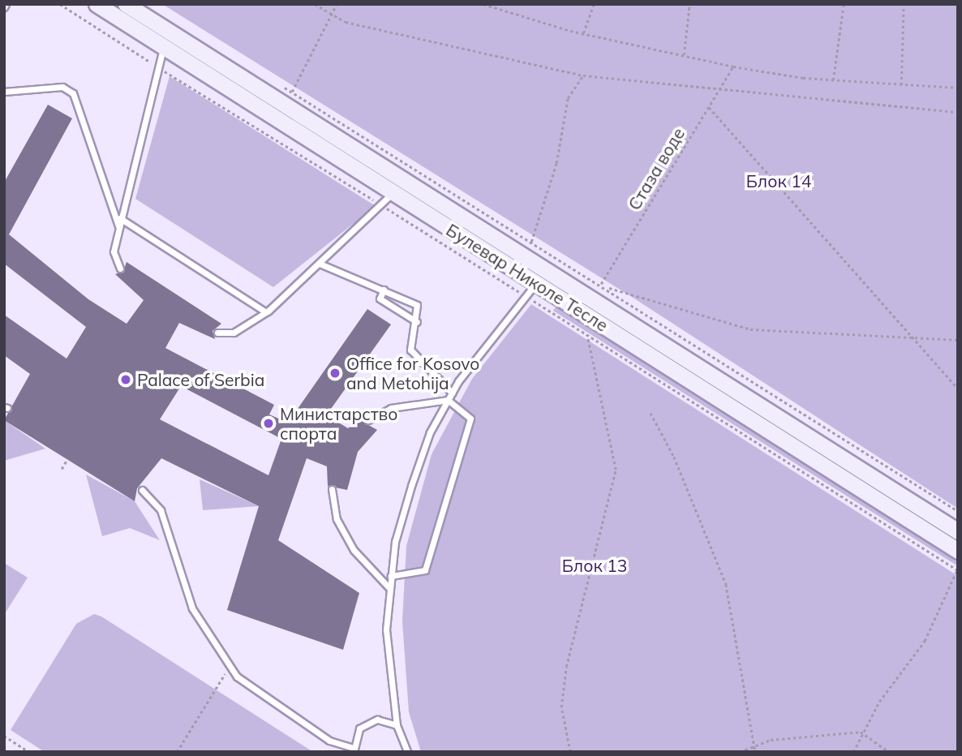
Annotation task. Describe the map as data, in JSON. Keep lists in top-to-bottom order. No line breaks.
{"streets":{"main road":["Булевар Николе Тесле"],"path":["Стаза воде"]},"parks":["Блок 14","Блок 13"],"places":["Office for Kosovo and Metohija","Palace of Serbia","Министарство спорта"]}
